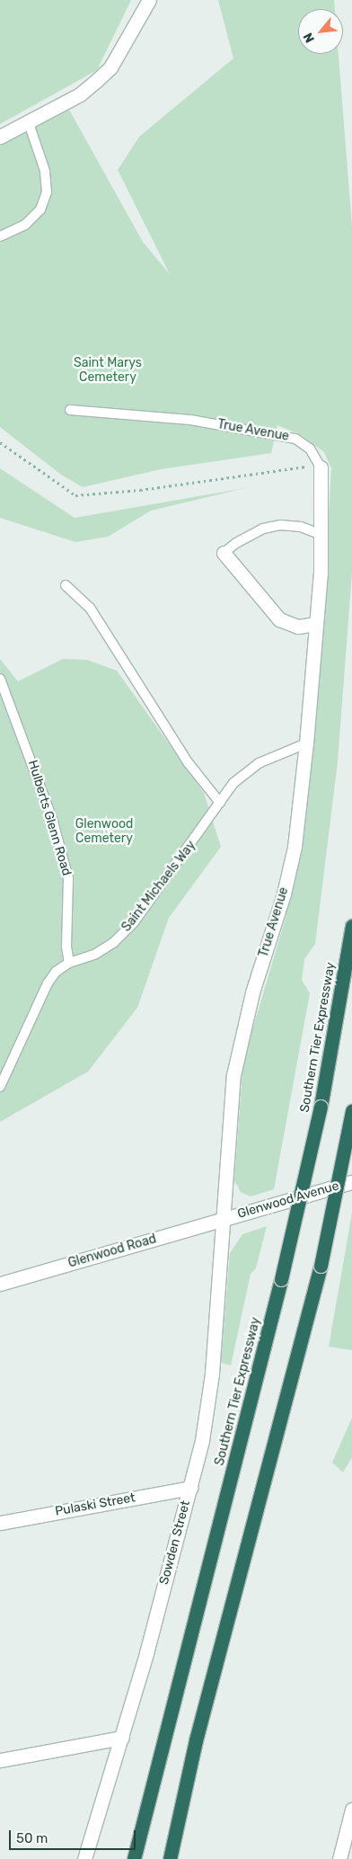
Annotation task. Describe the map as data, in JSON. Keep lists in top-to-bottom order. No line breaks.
{"streets":{"highway":["Southern Tier Expressway"],"street":["True Avenue","Glenwood Avenue","Glenwood Road","Pulaski Street","Sowden Street"],"lane":["Hulberts Glenn Road","Saint Michaels Way"]},"crossings":[["True Avenue","Saint Michaels Way"],["True Avenue","Glenwood Avenue"],["True Avenue","Glenwood Road"],["True Avenue","Sowden Street"],["Hulberts Glenn Road","Saint Michaels Way"],["Glenwood Avenue","Glenwood Road"],["Glenwood Avenue","Sowden Street"],["Glenwood Road","Sowden Street"],["Pulaski Street","Sowden Street"]],"parks":["Saint Marys Cemetery","Glenwood Cemetery"],"scale_bar":"50 m","north":"bottom left"}
